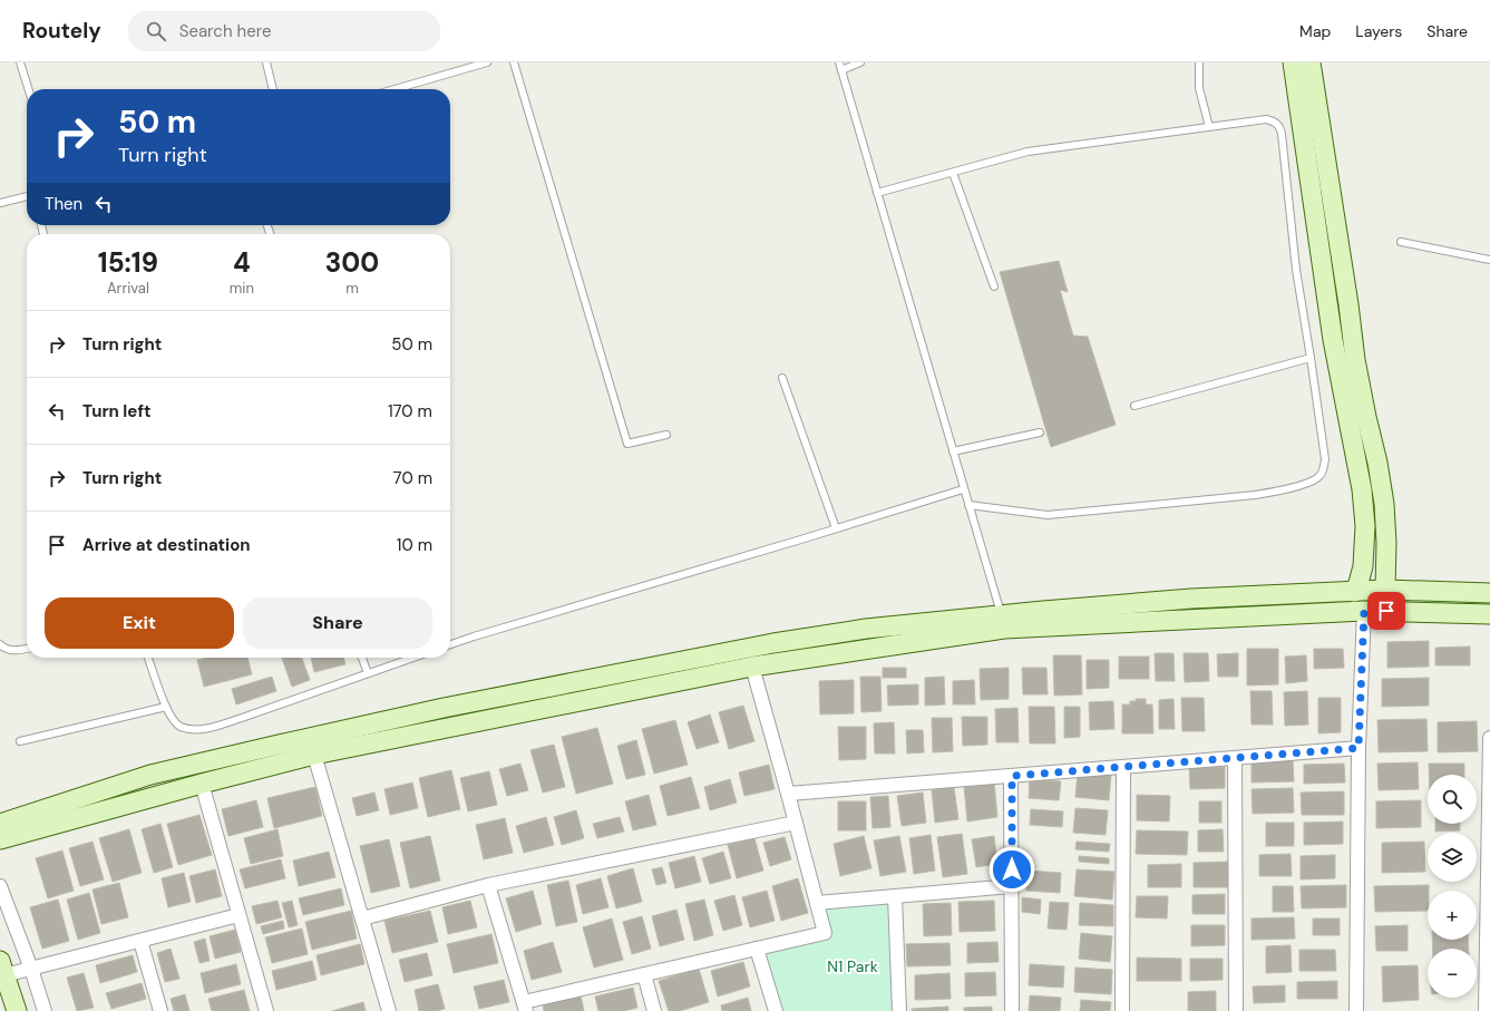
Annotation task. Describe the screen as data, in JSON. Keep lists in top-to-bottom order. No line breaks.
{"parks":["N1 Park"],"page":{"header":"Routely","search":"Search here","nav":["Map","Layers","Share"],"turn":["50 m","Turn right"],"then":"Then","eta":["15:19","Arrival","4","min","300","m"],"list":[{"name":"Turn right","value":"50 m"},{"name":"Turn left","value":"170 m"},{"name":"Turn right","value":"70 m"},{"name":"Arrive at destination","value":"10 m"}],"buttons":["Exit","Share"],"map_buttons":["+","−"]}}
